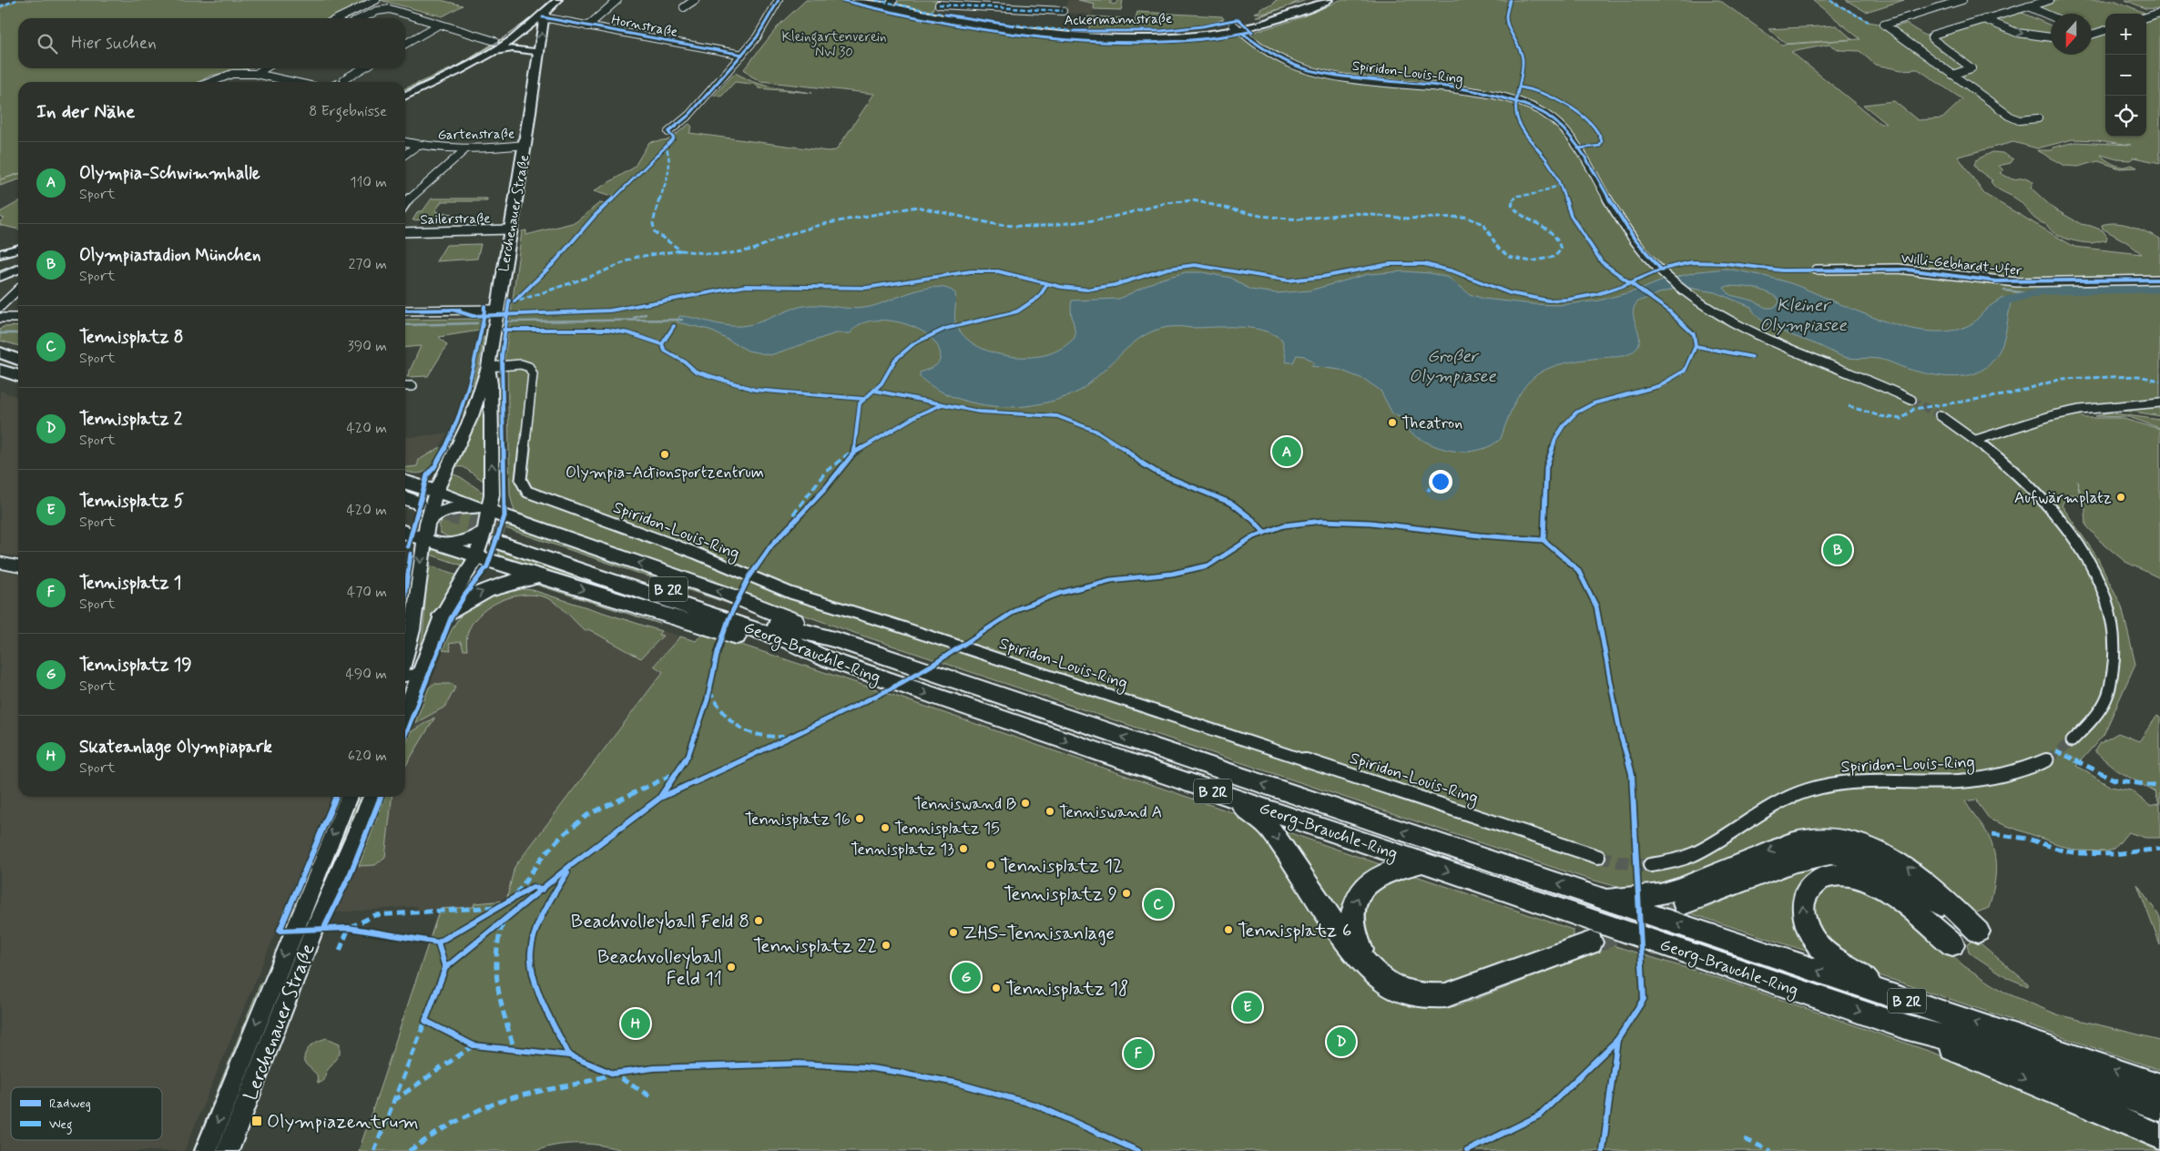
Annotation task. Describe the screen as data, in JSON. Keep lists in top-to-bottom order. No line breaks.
{"streets":{"highway":["B 2R","Georg-Brauchle-Ring"],"main road":["Ackermannstraße","Lerchenauer Straße"],"street":["Hornstraße","Spiridon-Louis-Ring","Gartenstraße","Sailerstraße","Willi-Gebhardt-Ufer"]},"crossings":[["Ackermannstraße","Spiridon-Louis-Ring"],["Hornstraße","Lerchenauer Straße"],["Spiridon-Louis-Ring","Lerchenauer Straße"],["Gartenstraße","Lerchenauer Straße"],["Lerchenauer Straße","Sailerstraße"],["B 2R","Georg-Brauchle-Ring"]],"water":["Kleiner Olympiasee","Großer Olympiasee"],"parks":["Kleingartenverein NW 30"],"places":{"other":["Theatron","Olympia-Actionsportzentrum","Aufwärmplatz","Tenniswand B","Tenniswand A","Tennisplatz 16","Tennisplatz 15","Tennisplatz 13","Tennisplatz 12","Tennisplatz 9","Beachvolleyball Feld 8","Tennisplatz 6","ZHS-Tennisanlage","Tennisplatz 22","Beachvolleyball Feld 11","Tennisplatz 18"],"transit":["Olympiazentrum"]},"legend":["Radweg","Weg"],"north":"bottom","page":{"map_buttons":["+","−"],"search":"Hier suchen","heading":["In der Nähe","8 Ergebnisse"],"list":[{"mark":"A","name":"Olympia-Schwimmhalle","note":"Sport","value":"110 m"},{"mark":"B","name":"Olympiastadion München","note":"Sport","value":"270 m"},{"mark":"C","name":"Tennisplatz 8","note":"Sport","value":"390 m"},{"mark":"D","name":"Tennisplatz 2","note":"Sport","value":"420 m"},{"mark":"E","name":"Tennisplatz 5","note":"Sport","value":"420 m"},{"mark":"F","name":"Tennisplatz 1","note":"Sport","value":"470 m"},{"mark":"G","name":"Tennisplatz 19","note":"Sport","value":"490 m"},{"mark":"H","name":"Skateanlage Olympiapark","note":"Sport","value":"620 m"}],"pins":["A","B","C","G","E","H","D","F"]}}
